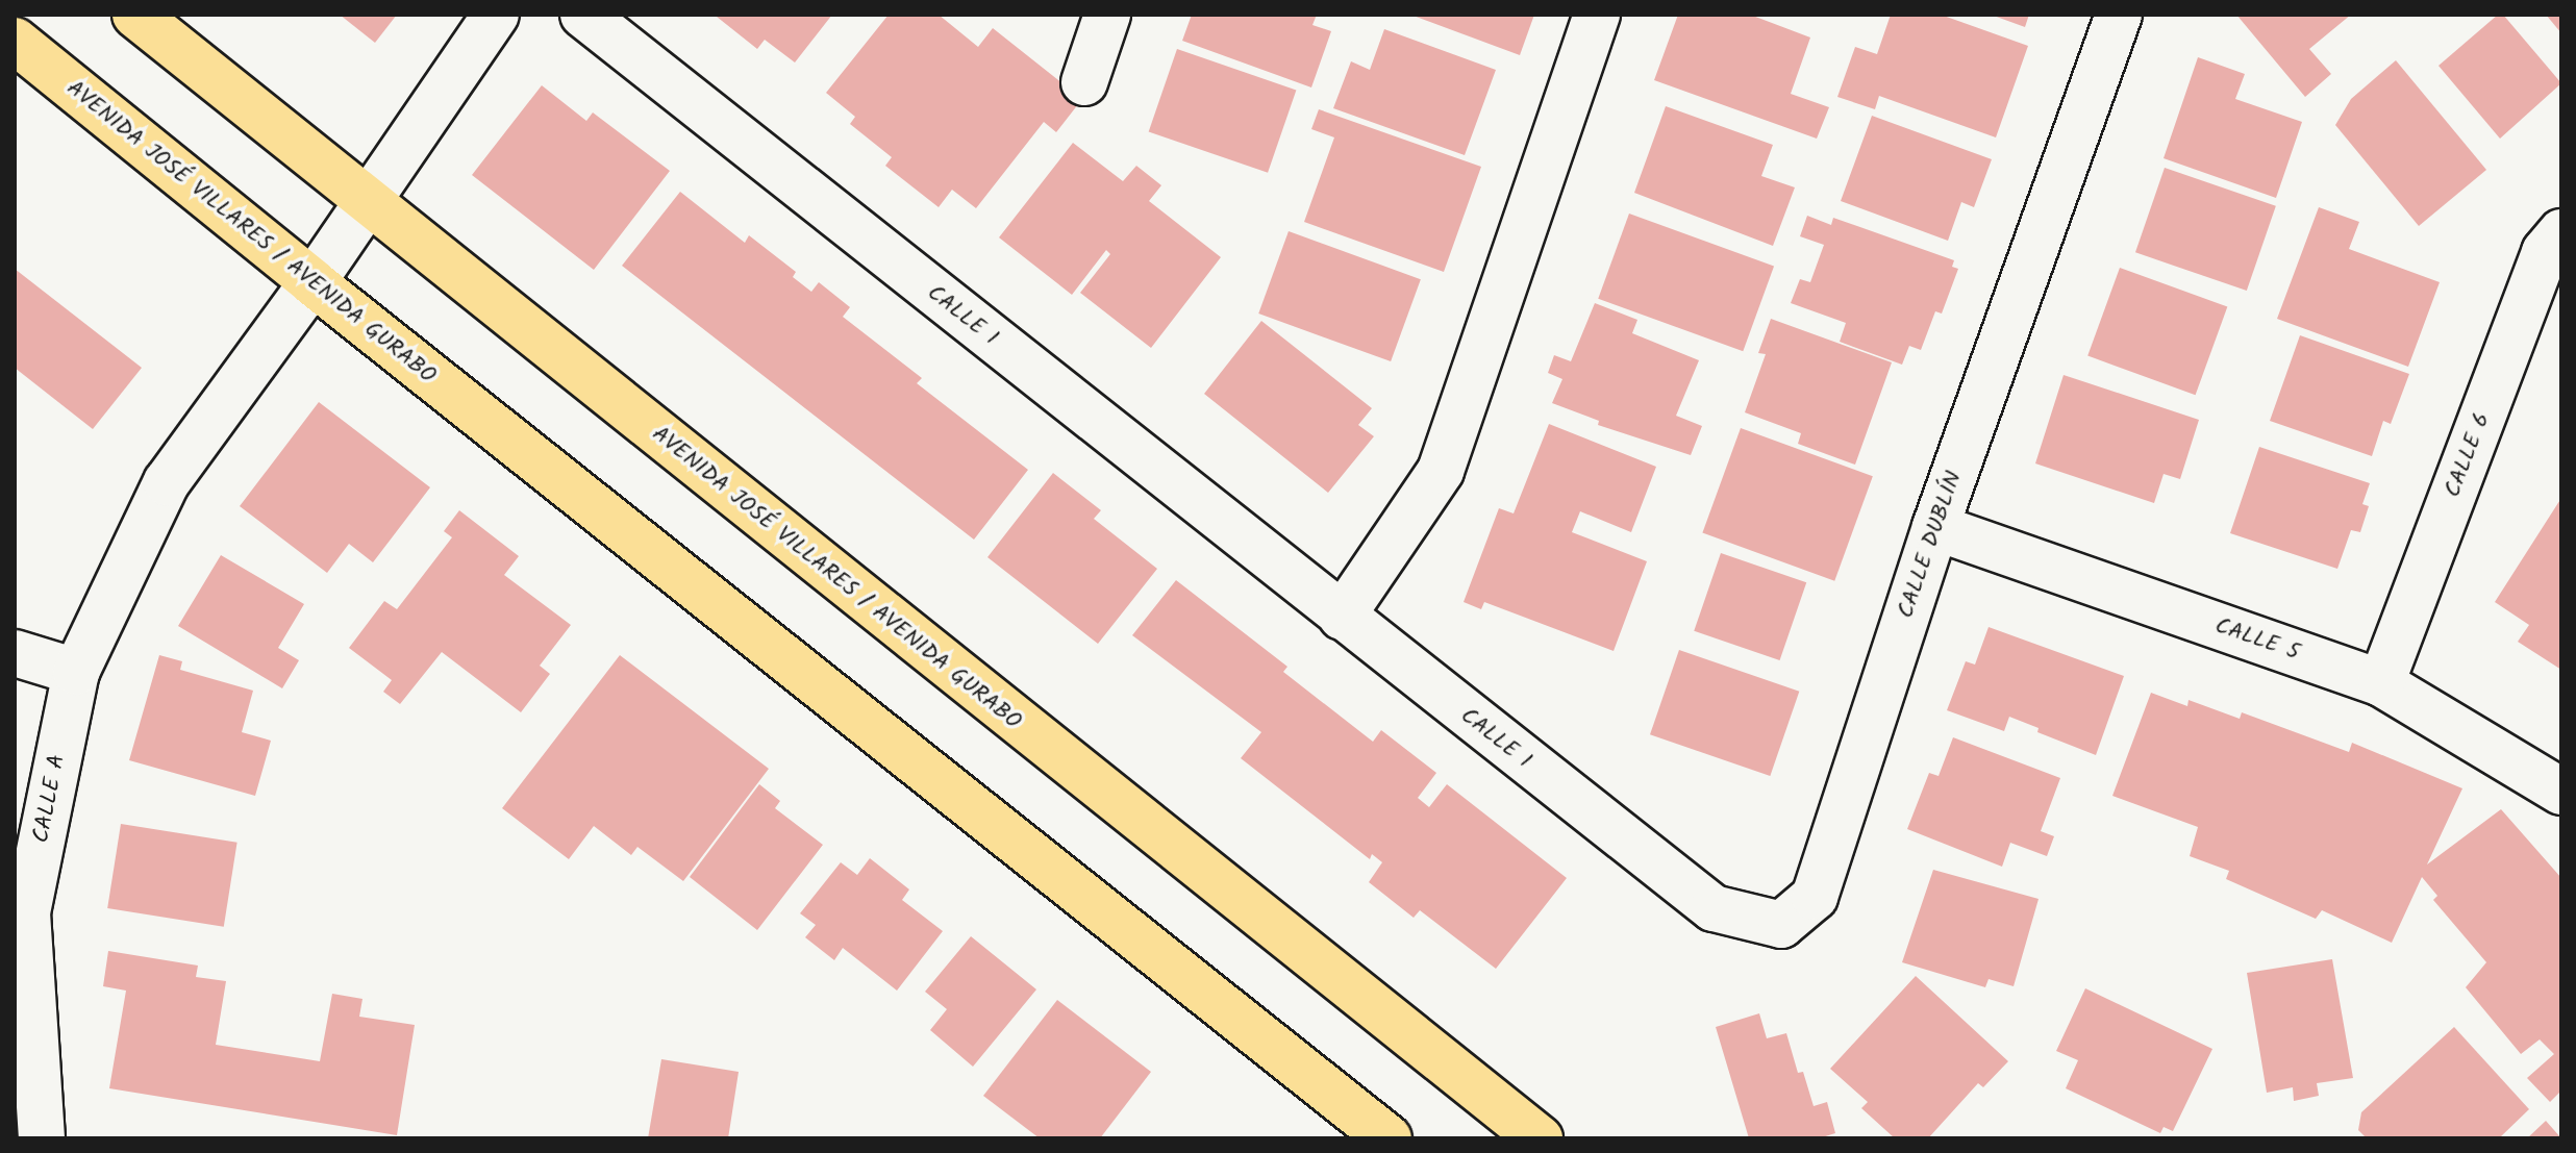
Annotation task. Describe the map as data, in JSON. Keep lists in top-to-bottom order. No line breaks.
{"streets":{"main road":["AVENIDA JOSÉ VILLARES / AVENIDA GURABO"],"street":["CALLE 1","CALLE 6","CALLE DUBLÍN","CALLE 5","CALLE A"]},"crossings":[["AVENIDA JOSÉ VILLARES / AVENIDA GURABO","CALLE A"],["CALLE 1","CALLE DUBLÍN"],["CALLE 6","CALLE 5"],["CALLE DUBLÍN","CALLE 5"]]}
